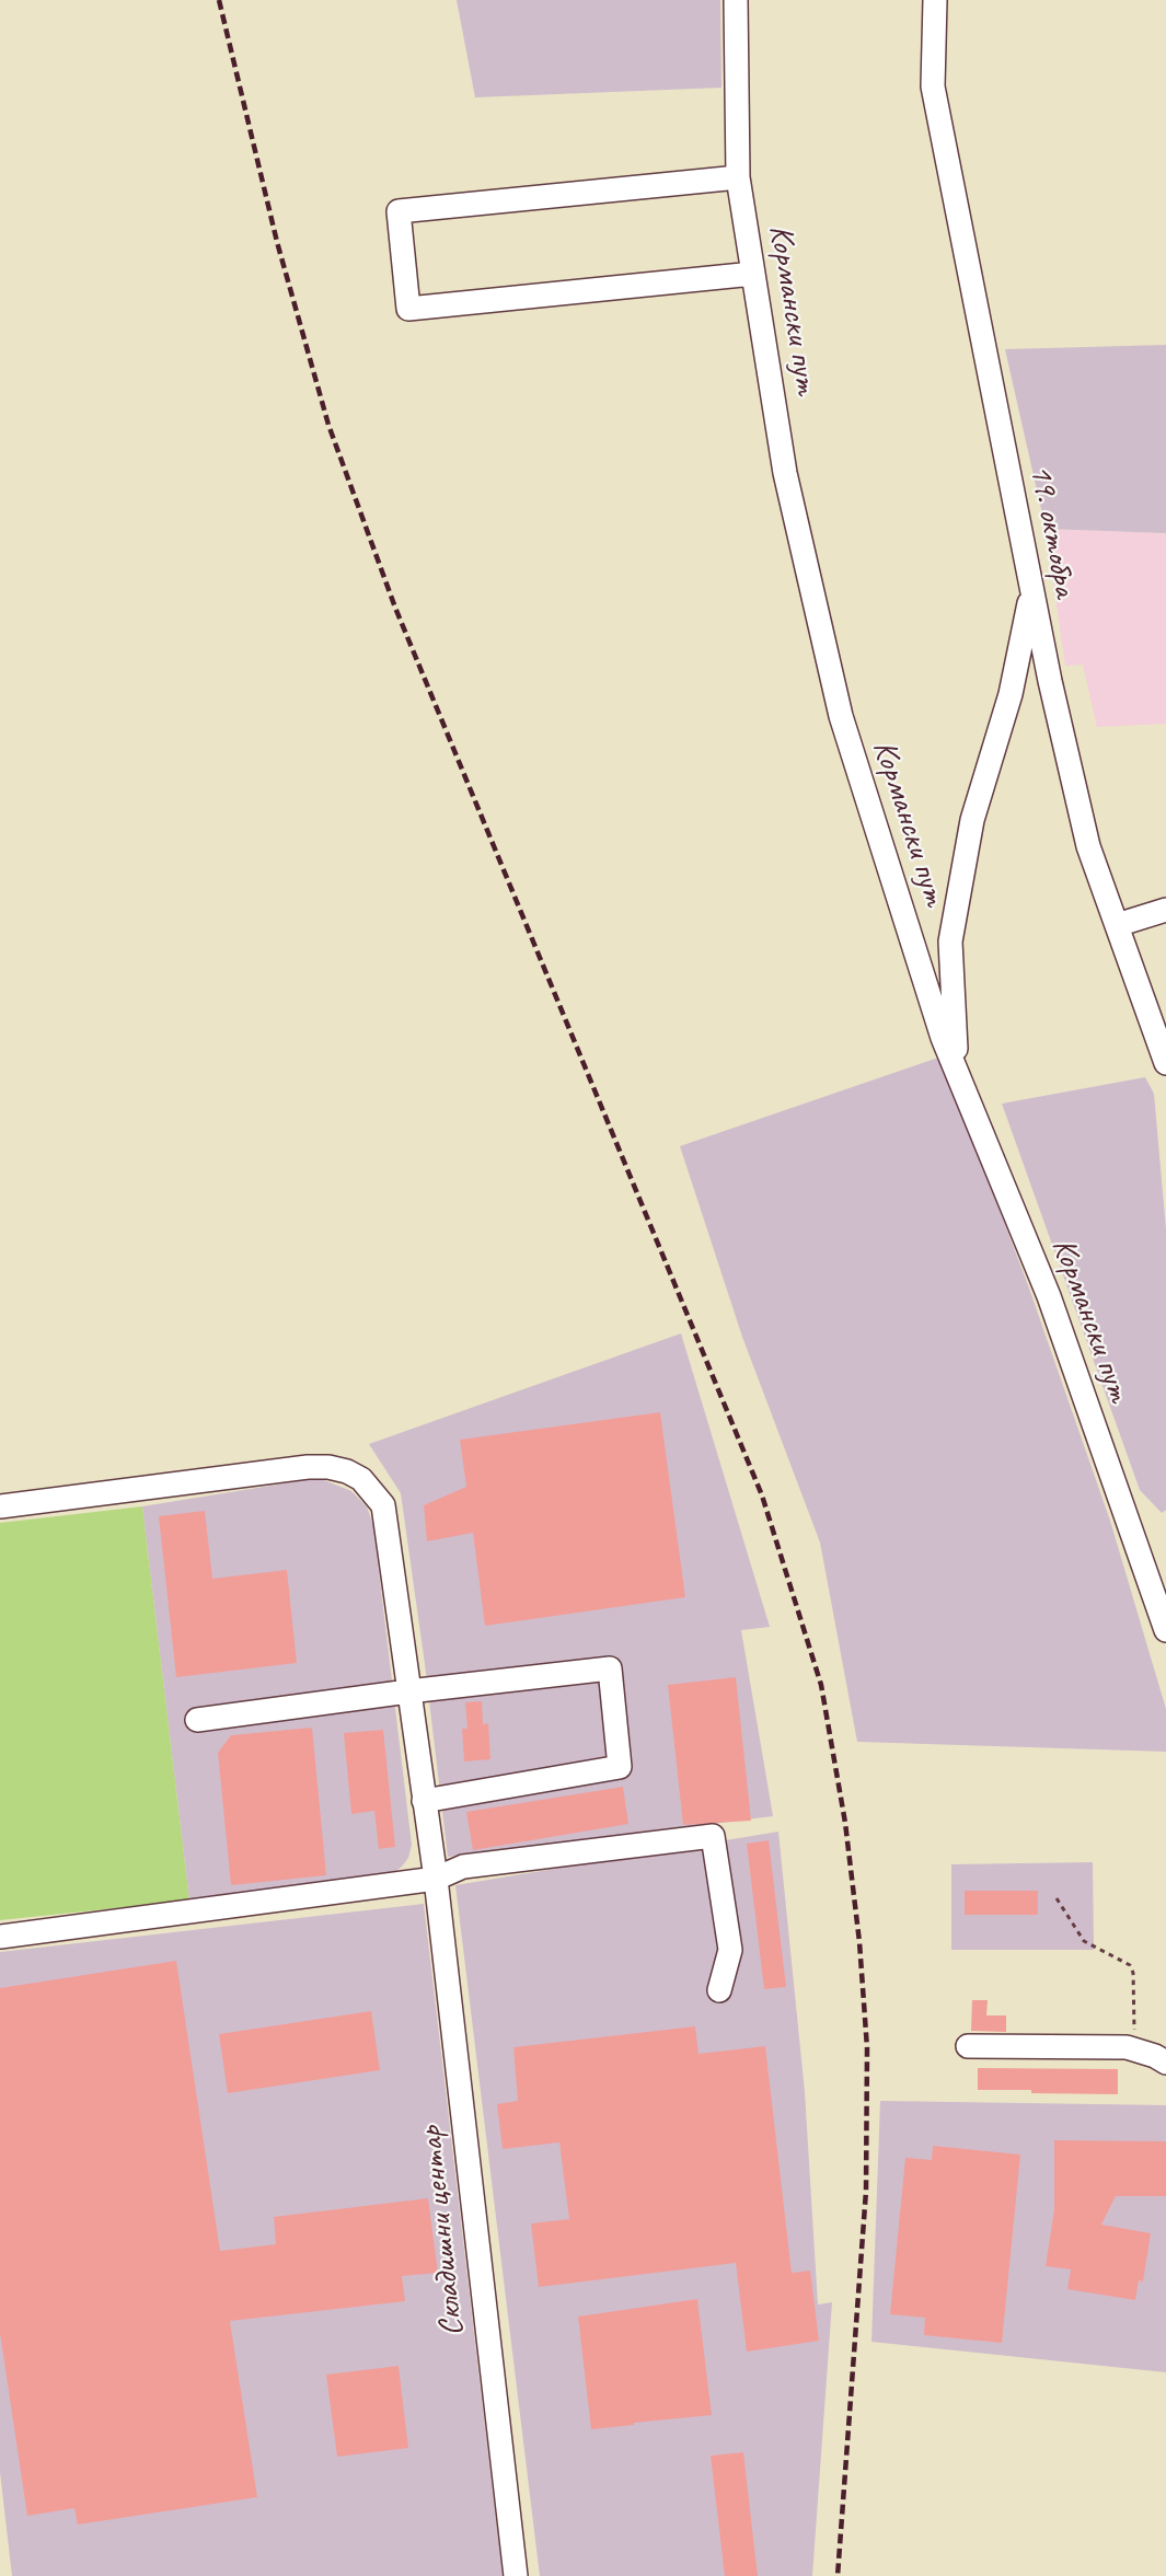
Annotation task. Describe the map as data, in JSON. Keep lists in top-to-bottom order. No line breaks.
{"streets":{"street":["Кормански пут","19. октобра","Складишни центар"]}}
